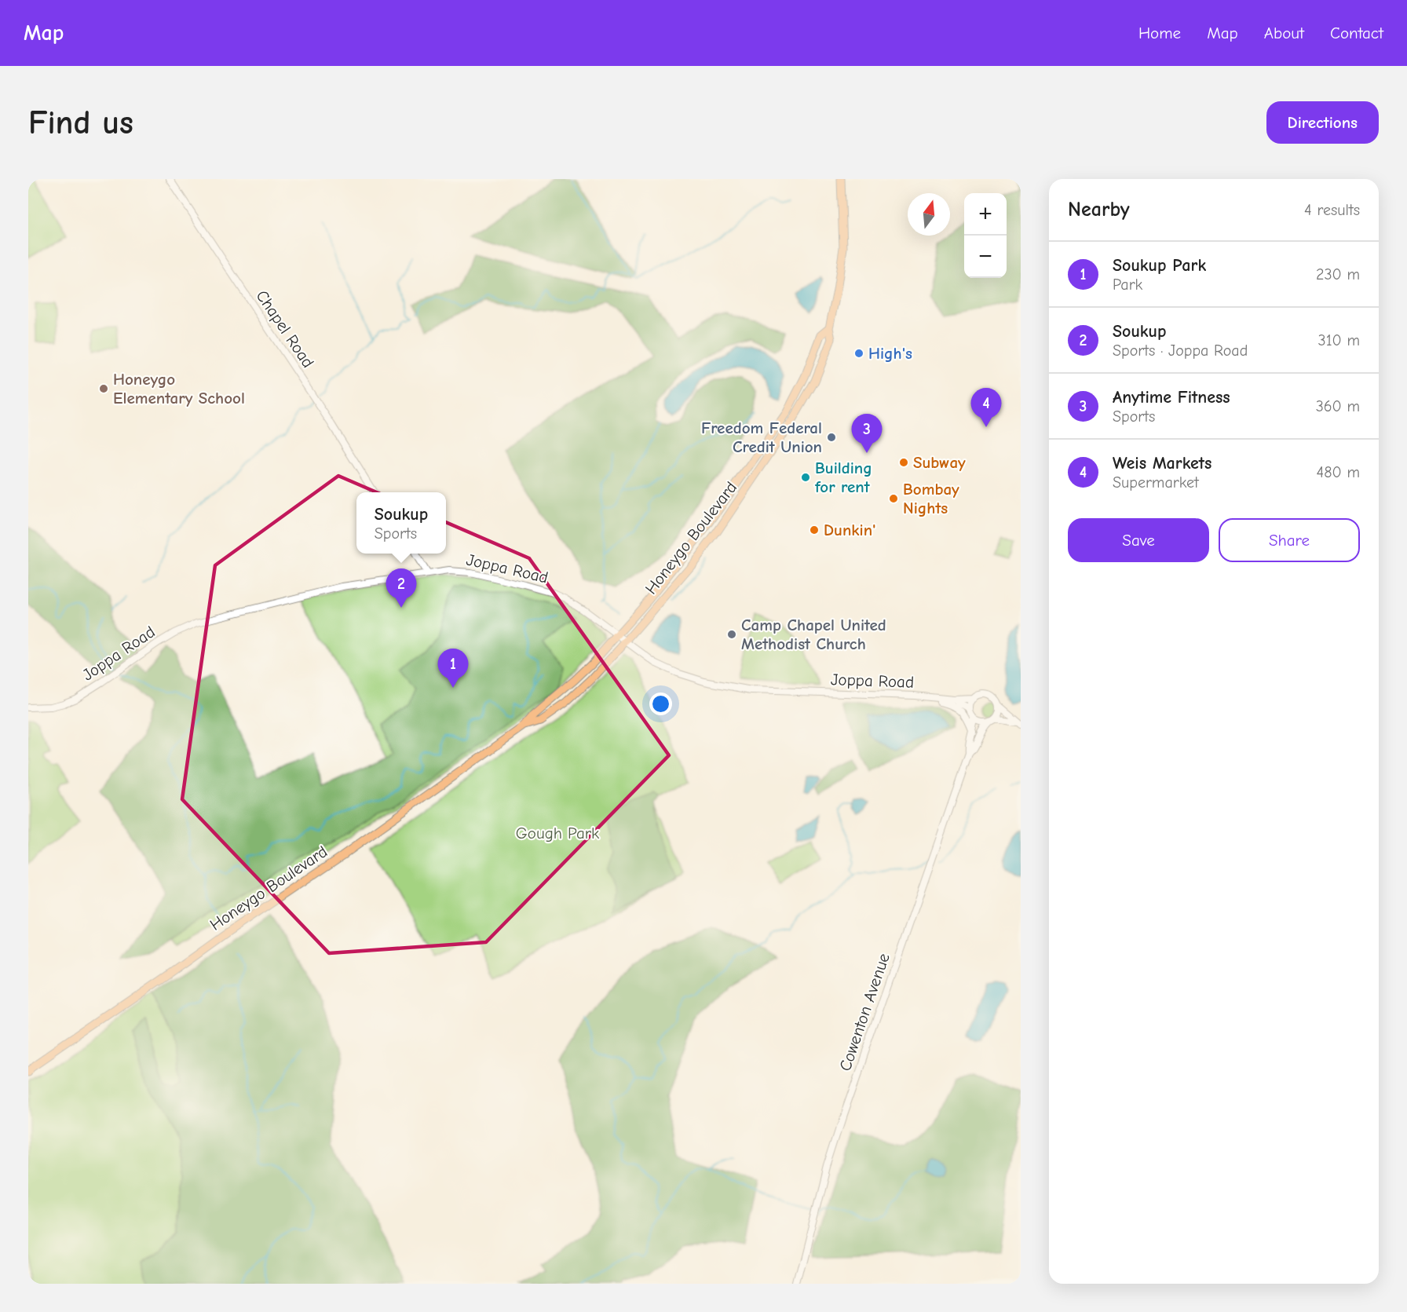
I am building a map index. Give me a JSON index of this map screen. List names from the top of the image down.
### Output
{
  "streets": {
    "main road": ["Honeygo Boulevard"],
    "street": ["Chapel Road", "Joppa Road", "Cowenton Avenue"]
  },
  "crossings": [
    ["Honeygo Boulevard", "Joppa Road"],
    ["Joppa Road", "Cowenton Avenue"]
  ],
  "parks": ["Gough Park"],
  "places": [
    "High's",
    "Honeygo Elementary School",
    "Freedom Federal Credit Union",
    "Subway",
    "Building for rent",
    "Bombay Nights",
    "Dunkin'",
    "Camp Chapel United Methodist Church"
  ],
  "north": "top",
  "page": {
    "header": "Map",
    "nav": [
      "Home",
      "Map",
      "About",
      "Contact"
    ],
    "buttons": [
      "Directions",
      ["Save", "Share"]
    ],
    "title": "Find us",
    "heading": ["Nearby", "4 results"],
    "map_buttons": ["+", "−"],
    "list": [
      {
        "mark": "1",
        "name": "Soukup Park",
        "note": "Park",
        "value": "230 m"
      },
      {
        "mark": "2",
        "name": "Soukup",
        "note": "Sports · Joppa Road",
        "value": "310 m"
      },
      {
        "mark": "3",
        "name": "Anytime Fitness",
        "note": "Sports",
        "value": "360 m"
      },
      {
        "mark": "4",
        "name": "Weis Markets",
        "note": "Supermarket",
        "value": "480 m"
      }
    ],
    "pins": [
      "4",
      "3",
      "2",
      "1"
    ],
    "popup": ["Soukup", "Sports"]
  }
}
